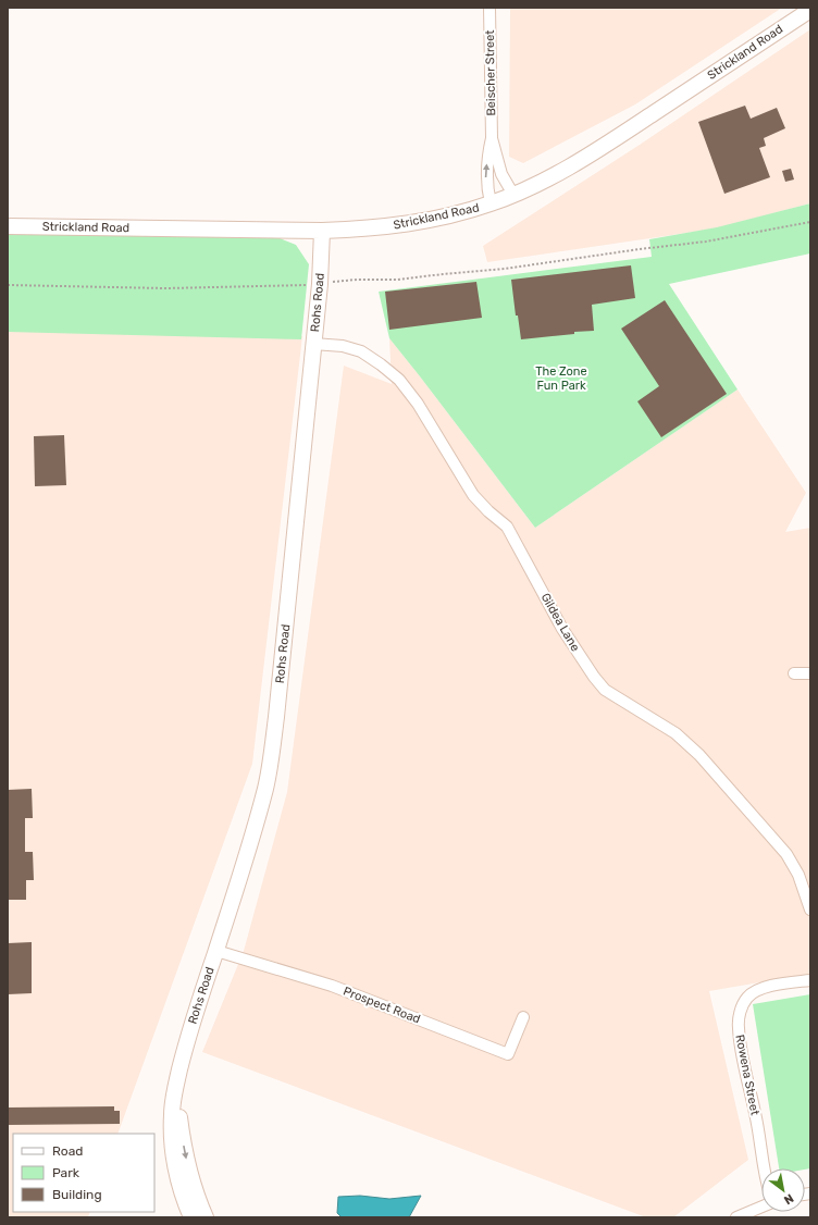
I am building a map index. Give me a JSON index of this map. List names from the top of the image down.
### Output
{
  "streets": {
    "main road": ["Strickland Road", "Rohs Road"],
    "street": [
      "Beischer Street",
      "Gildea Lane",
      "Prospect Road",
      "Rowena Street"
    ]
  },
  "crossings": [
    ["Strickland Road", "Beischer Street"],
    ["Strickland Road", "Rohs Road"],
    ["Rohs Road", "Gildea Lane"],
    ["Rohs Road", "Prospect Road"]
  ],
  "parks": ["The Zone Fun Park"],
  "legend": ["Road", "Park", "Building"],
  "north": "bottom right"
}
